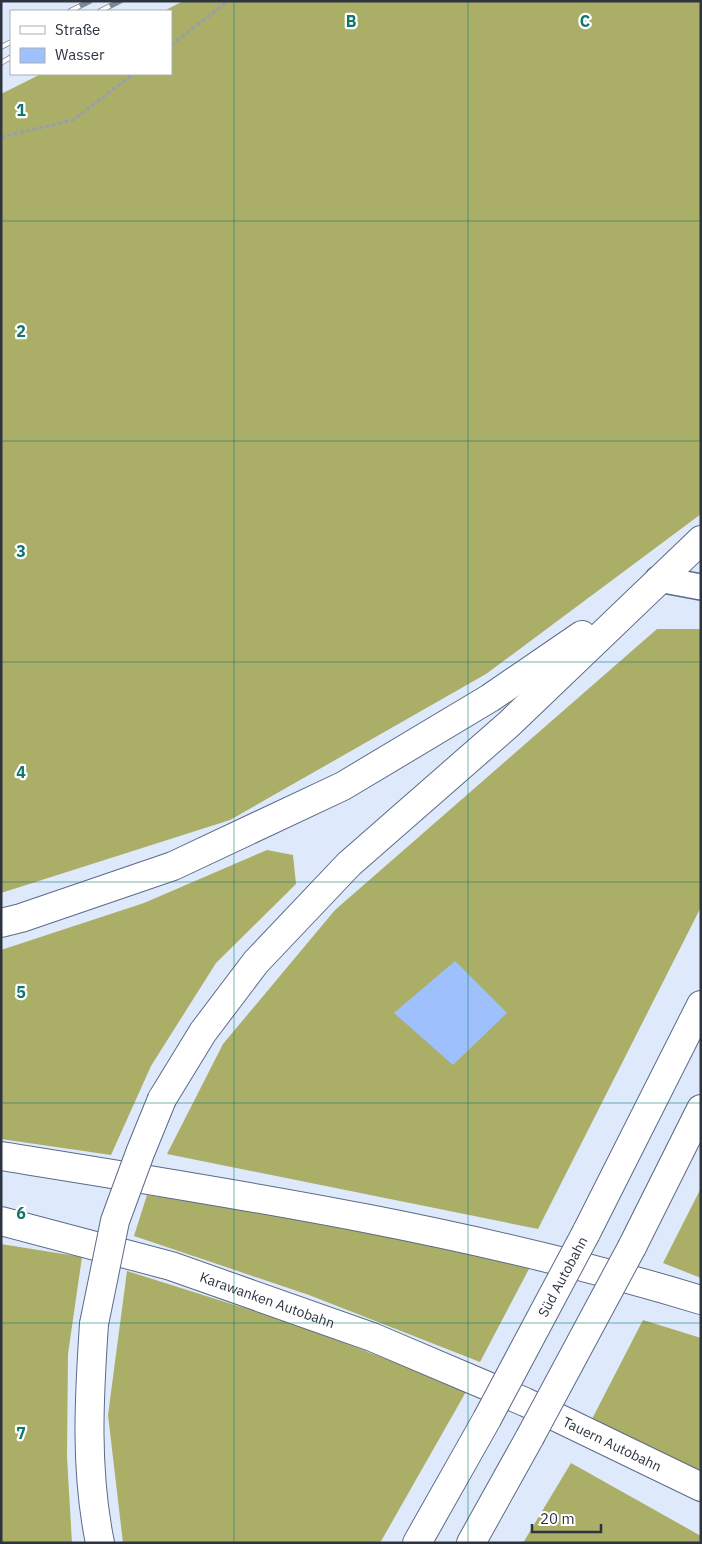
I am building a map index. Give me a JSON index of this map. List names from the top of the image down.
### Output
{
  "streets": {
    "highway": ["Süd Autobahn", "Karawanken Autobahn", "Tauern Autobahn"]
  },
  "crossings": [
    ["Karawanken Autobahn", "Tauern Autobahn"]
  ],
  "legend": ["Straße", "Wasser"],
  "scale_bar": "20 m",
  "grid": {
    "columns": ["B", "C"],
    "rows": [
      "1",
      "2",
      "3",
      "4",
      "5",
      "6",
      "7"
    ]
  }
}
